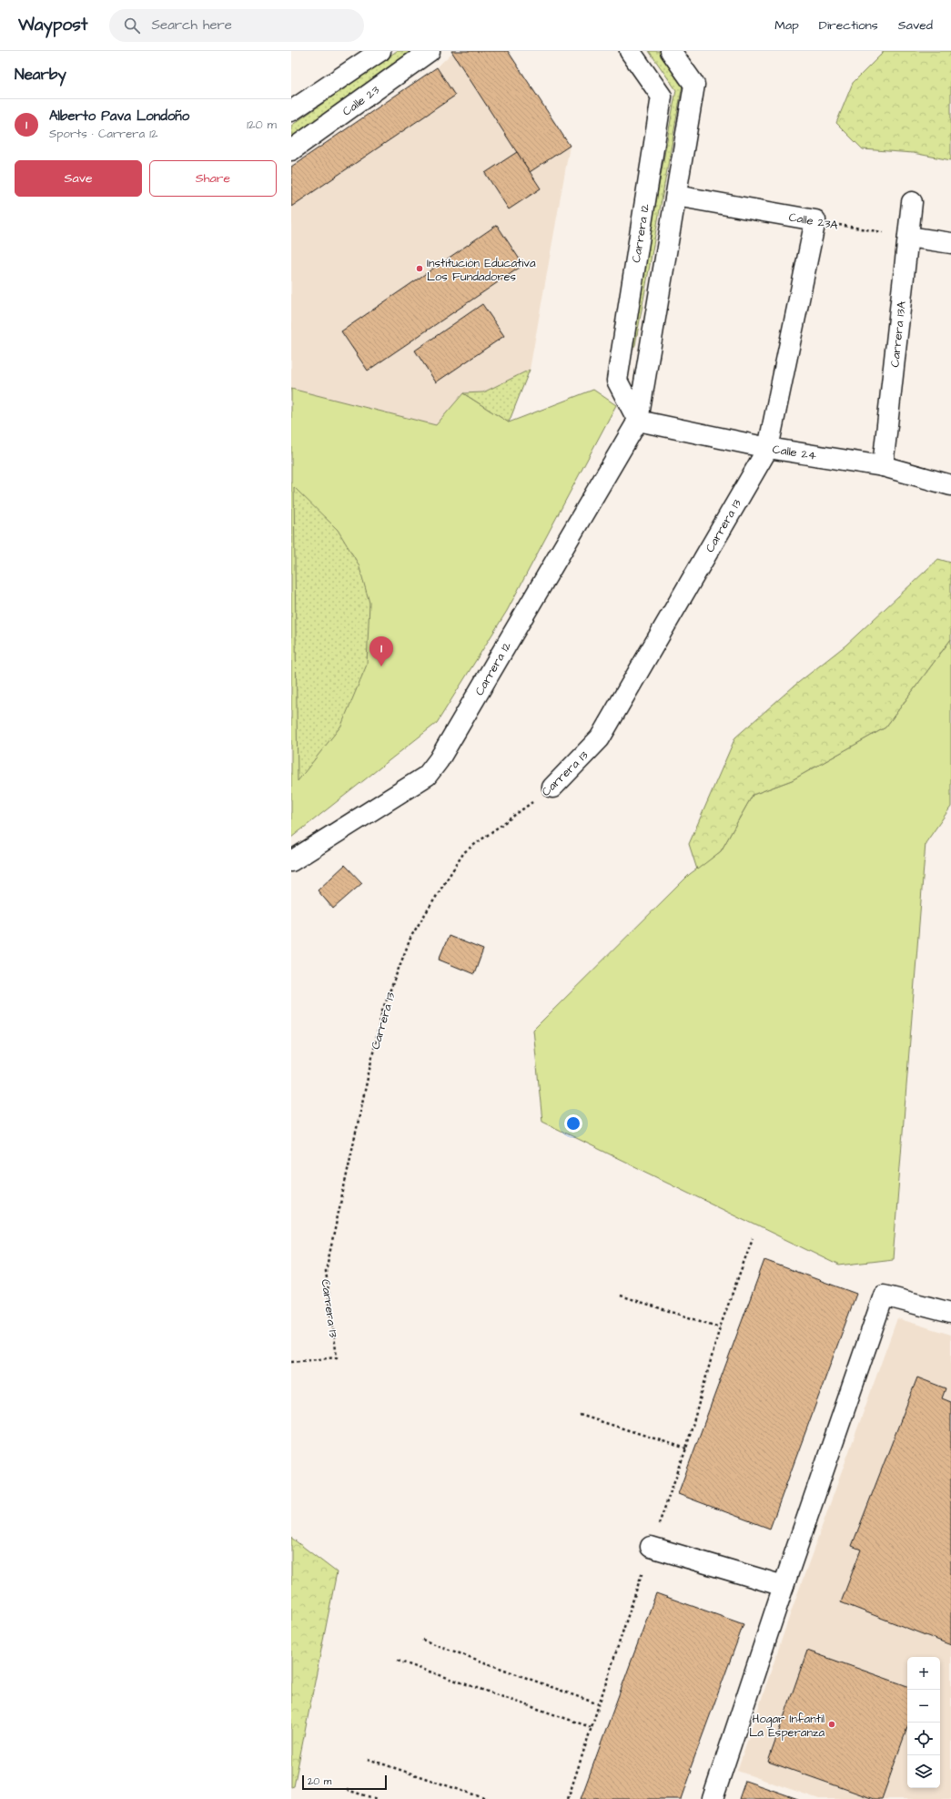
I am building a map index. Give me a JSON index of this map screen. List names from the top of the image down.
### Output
{
  "streets": {
    "street": [
      "Calle 23",
      "Calle 23A",
      "Carrera 12",
      "Carrera 13A",
      "Calle 24",
      "Carrera 13"
    ]
  },
  "crossings": [
    ["Calle 23A", "Carrera 12"],
    ["Calle 23A", "Carrera 13A"],
    ["Calle 23A", "Carrera 13"],
    ["Carrera 12", "Calle 24"],
    ["Carrera 13A", "Calle 24"],
    ["Calle 24", "Carrera 13"]
  ],
  "places": ["Institución Educativa Los Fundadores", "Hogar Infantil La Esperanza"],
  "scale_bar": "20 m",
  "page": {
    "header": "Waypost",
    "search": "Search here",
    "nav": ["Map", "Directions", "Saved"],
    "heading": "Nearby",
    "list": [
      {
        "mark": "1",
        "name": "Alberto Pava Londoño",
        "note": "Sports · Carrera 12",
        "value": "120 m"
      }
    ],
    "buttons": ["Save", "Share"],
    "pins": "1",
    "map_buttons": ["+", "−"],
    "scale": "20 m"
  }
}
